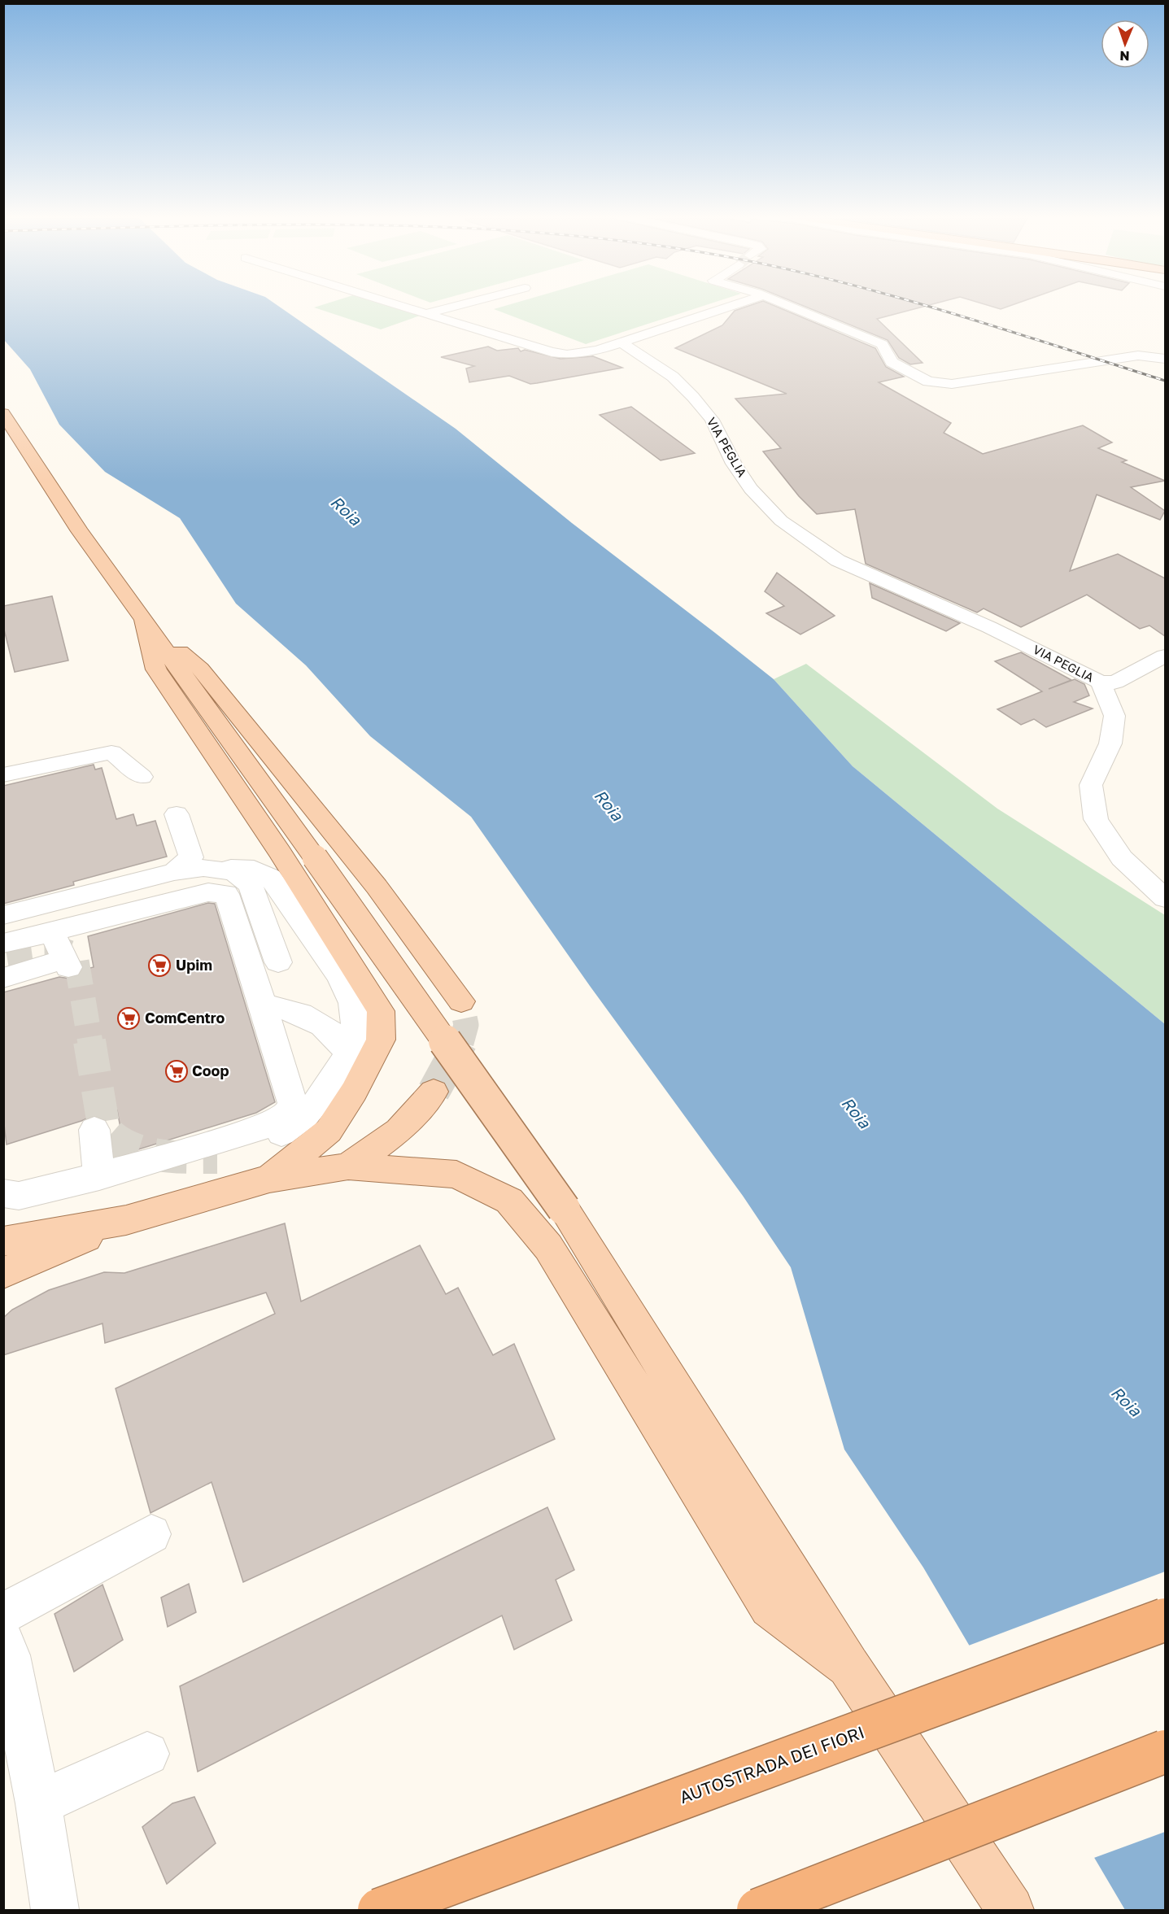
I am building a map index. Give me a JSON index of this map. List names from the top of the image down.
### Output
{
  "streets": {
    "highway": ["AUTOSTRADA DEI FIORI"],
    "street": ["VIA PEGLIA"]
  },
  "water": ["Roia"],
  "places": {
    "supermarket": ["Upim", "ComCentro", "Coop"]
  },
  "north": "bottom"
}
